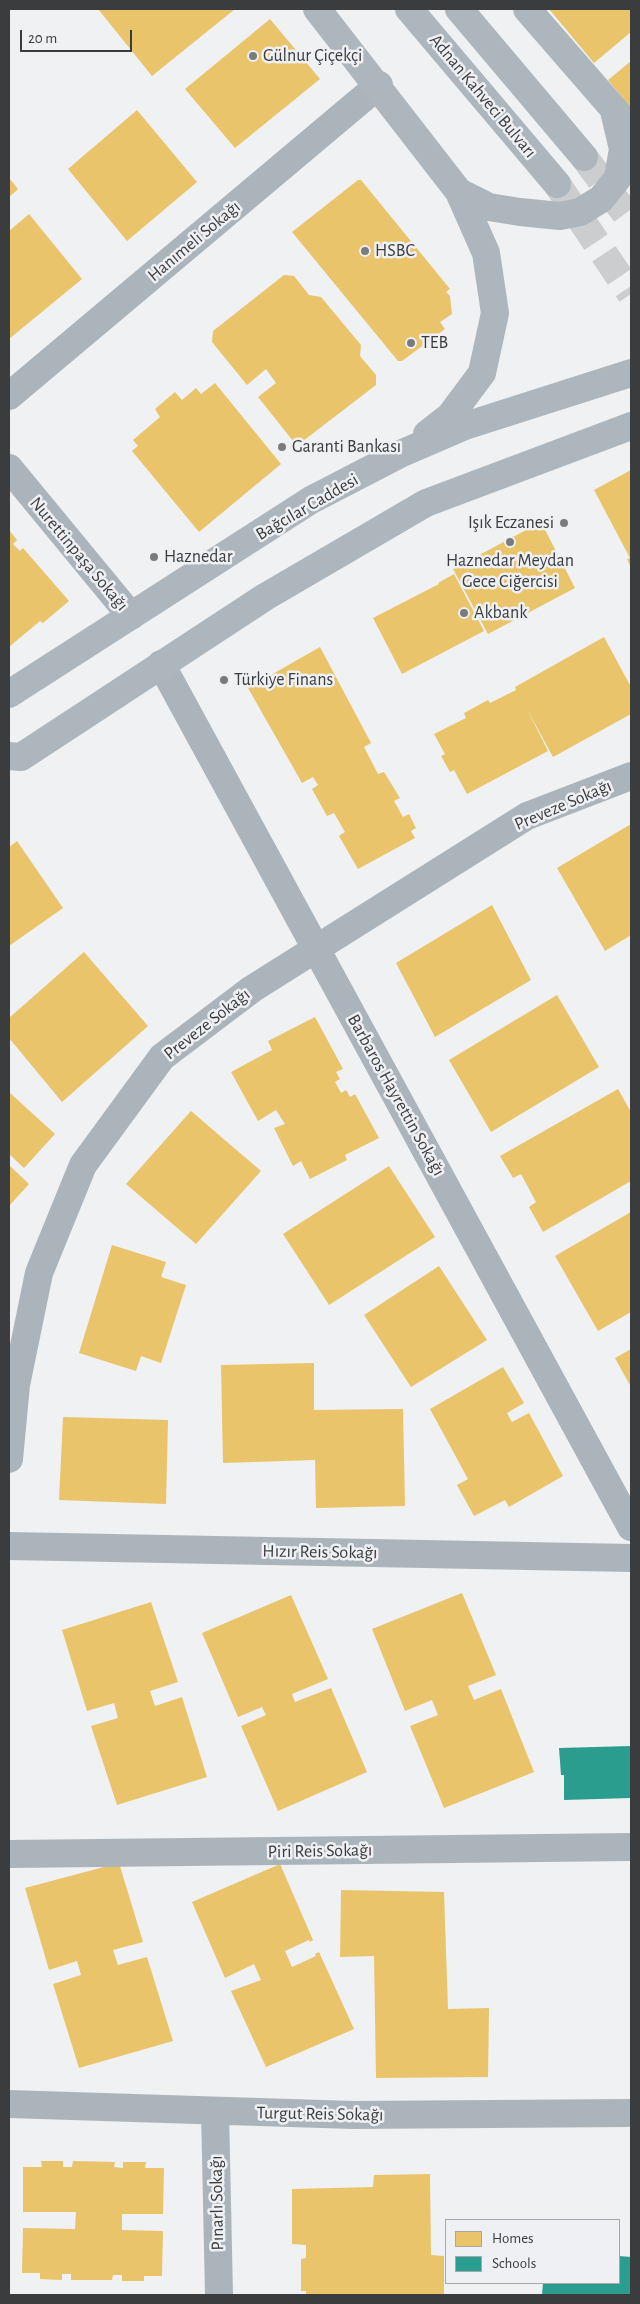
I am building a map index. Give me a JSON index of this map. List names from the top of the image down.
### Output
{
  "streets": {
    "main road": ["Adnan Kahveci Bulvarı", "Bağcılar Caddesi"],
    "street": [
      "Hanımeli Sokağı",
      "Nurettinpaşa Sokağı",
      "Preveze Sokağı",
      "Barbaros Hayrettin Sokağı",
      "Hızır Reis Sokağı",
      "Piri Reis Sokağı",
      "Turgut Reis Sokağı",
      "Pınarlı Sokağı"
    ]
  },
  "crossings": [
    ["Bağcılar Caddesi", "Nurettinpaşa Sokağı"],
    ["Preveze Sokağı", "Barbaros Hayrettin Sokağı"],
    ["Turgut Reis Sokağı", "Pınarlı Sokağı"]
  ],
  "places": [
    "Gülnur Çiçekçi",
    "HSBC",
    "TEB",
    "Garanti Bankası",
    "Işık Eczanesi",
    "Haznedar Meydan Gece Ciğercisi",
    "Haznedar",
    "Akbank",
    "Türkiye Finans"
  ],
  "legend": ["Homes", "Schools"],
  "scale_bar": "20 m"
}
